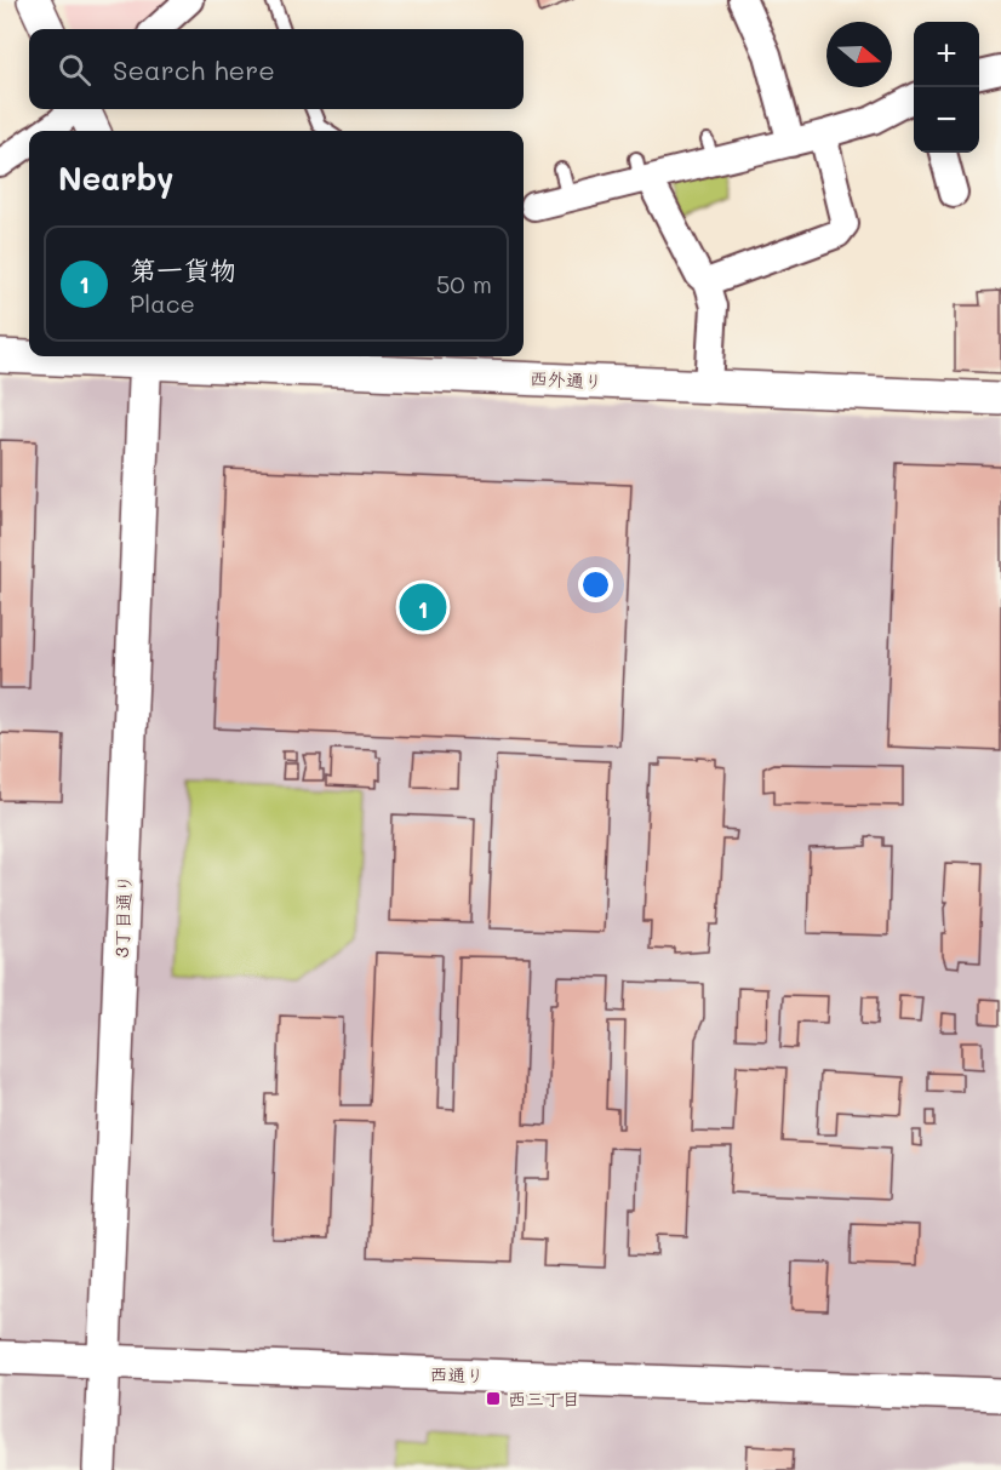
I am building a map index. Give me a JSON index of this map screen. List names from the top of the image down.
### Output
{
  "streets": {
    "street": ["西外通り", "3丁目通り", "西通り"]
  },
  "crossings": [
    ["西外通り", "3丁目通り"],
    ["3丁目通り", "西通り"]
  ],
  "places": {
    "transit": ["西三丁目"]
  },
  "north": "right",
  "page": {
    "map_buttons": ["+", "−"],
    "search": "Search here",
    "heading": "Nearby",
    "list": [
      {
        "mark": "1",
        "name": "第一貨物",
        "note": "Place",
        "value": "50 m"
      }
    ],
    "pins": "1"
  }
}
